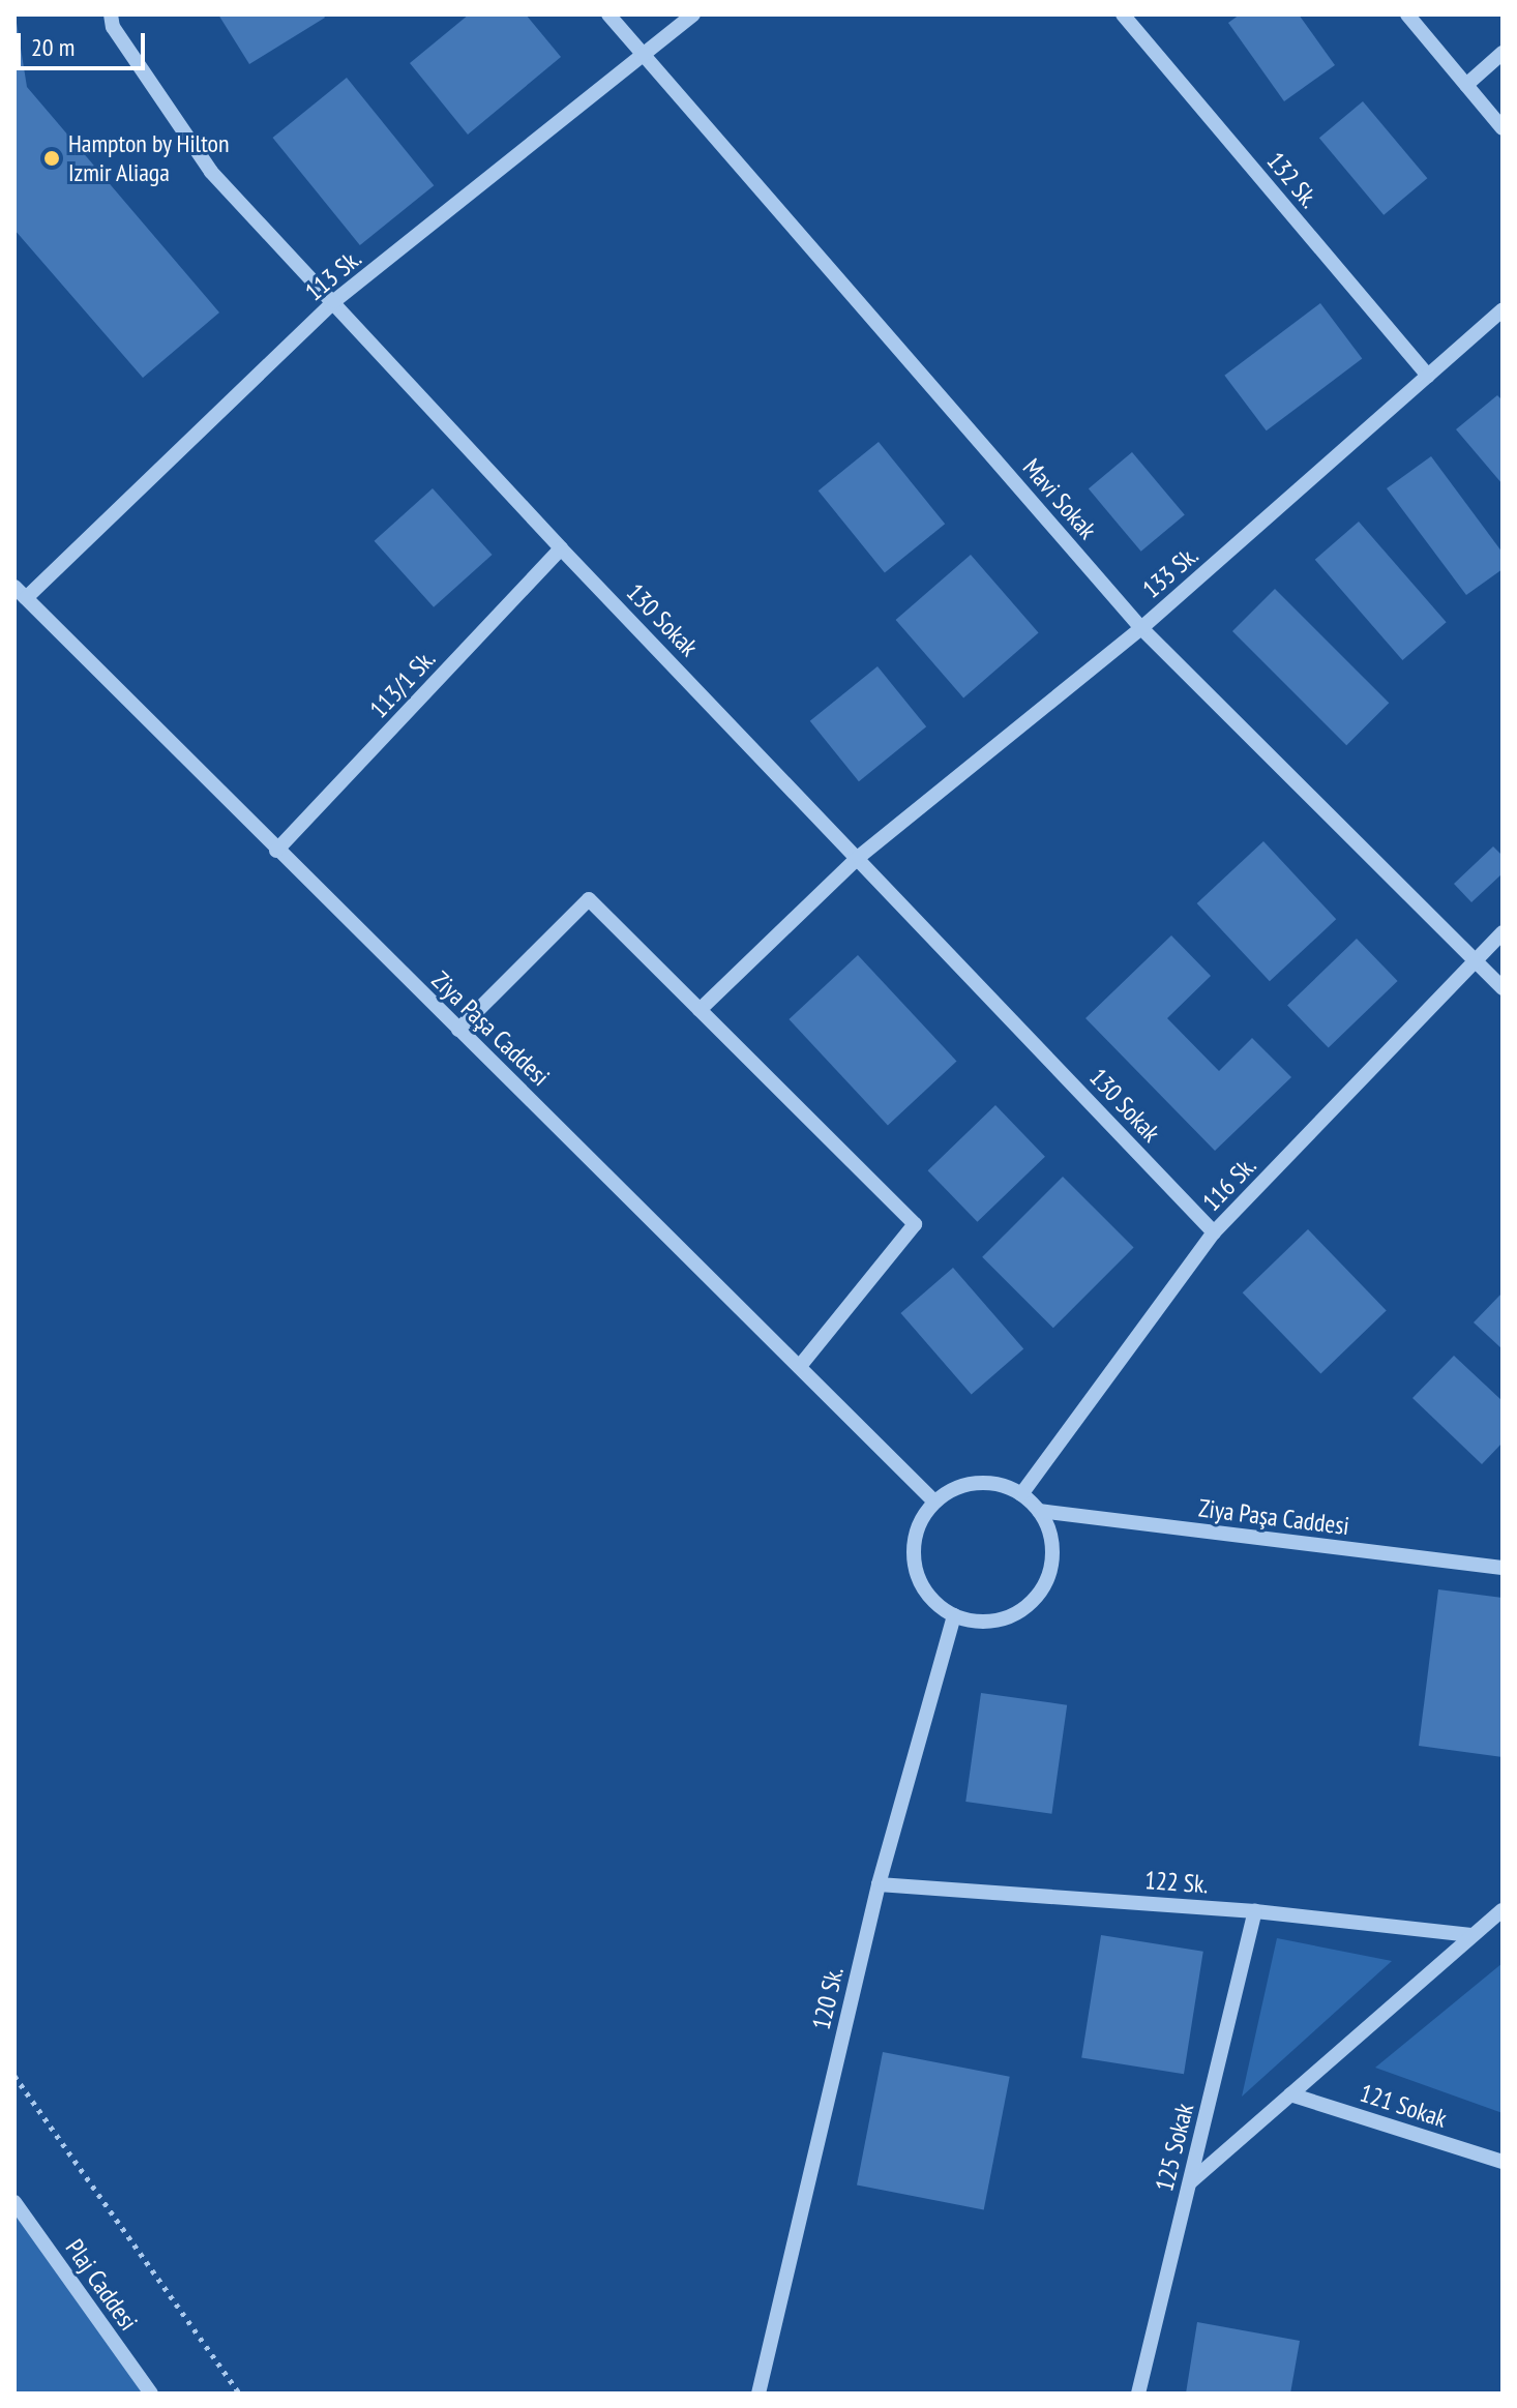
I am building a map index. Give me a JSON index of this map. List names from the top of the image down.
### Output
{
  "streets": {
    "street": [
      "132 Sk.",
      "113 Sk.",
      "Mavi Sokak",
      "133 Sk.",
      "130 Sokak",
      "113/1 Sk.",
      "Ziya Paşa Caddesi",
      "116 Sk.",
      "122 Sk.",
      "120 Sk.",
      "121 Sokak",
      "125 Sokak",
      "Plaj Caddesi"
    ]
  },
  "crossings": [
    ["132 Sk.", "133 Sk."],
    ["113 Sk.", "Mavi Sokak"],
    ["113 Sk.", "130 Sokak"],
    ["113 Sk.", "Ziya Paşa Caddesi"],
    ["Mavi Sokak", "133 Sk."],
    ["Mavi Sokak", "116 Sk."],
    ["133 Sk.", "130 Sokak"],
    ["130 Sokak", "113/1 Sk."],
    ["130 Sokak", "116 Sk."],
    ["113/1 Sk.", "Ziya Paşa Caddesi"],
    ["Ziya Paşa Caddesi", "116 Sk."],
    ["Ziya Paşa Caddesi", "120 Sk."],
    ["116 Sk.", "120 Sk."],
    ["122 Sk.", "120 Sk."],
    ["122 Sk.", "125 Sokak"]
  ],
  "places": ["Hampton by Hilton Izmir Aliaga"],
  "scale_bar": "20 m"
}
